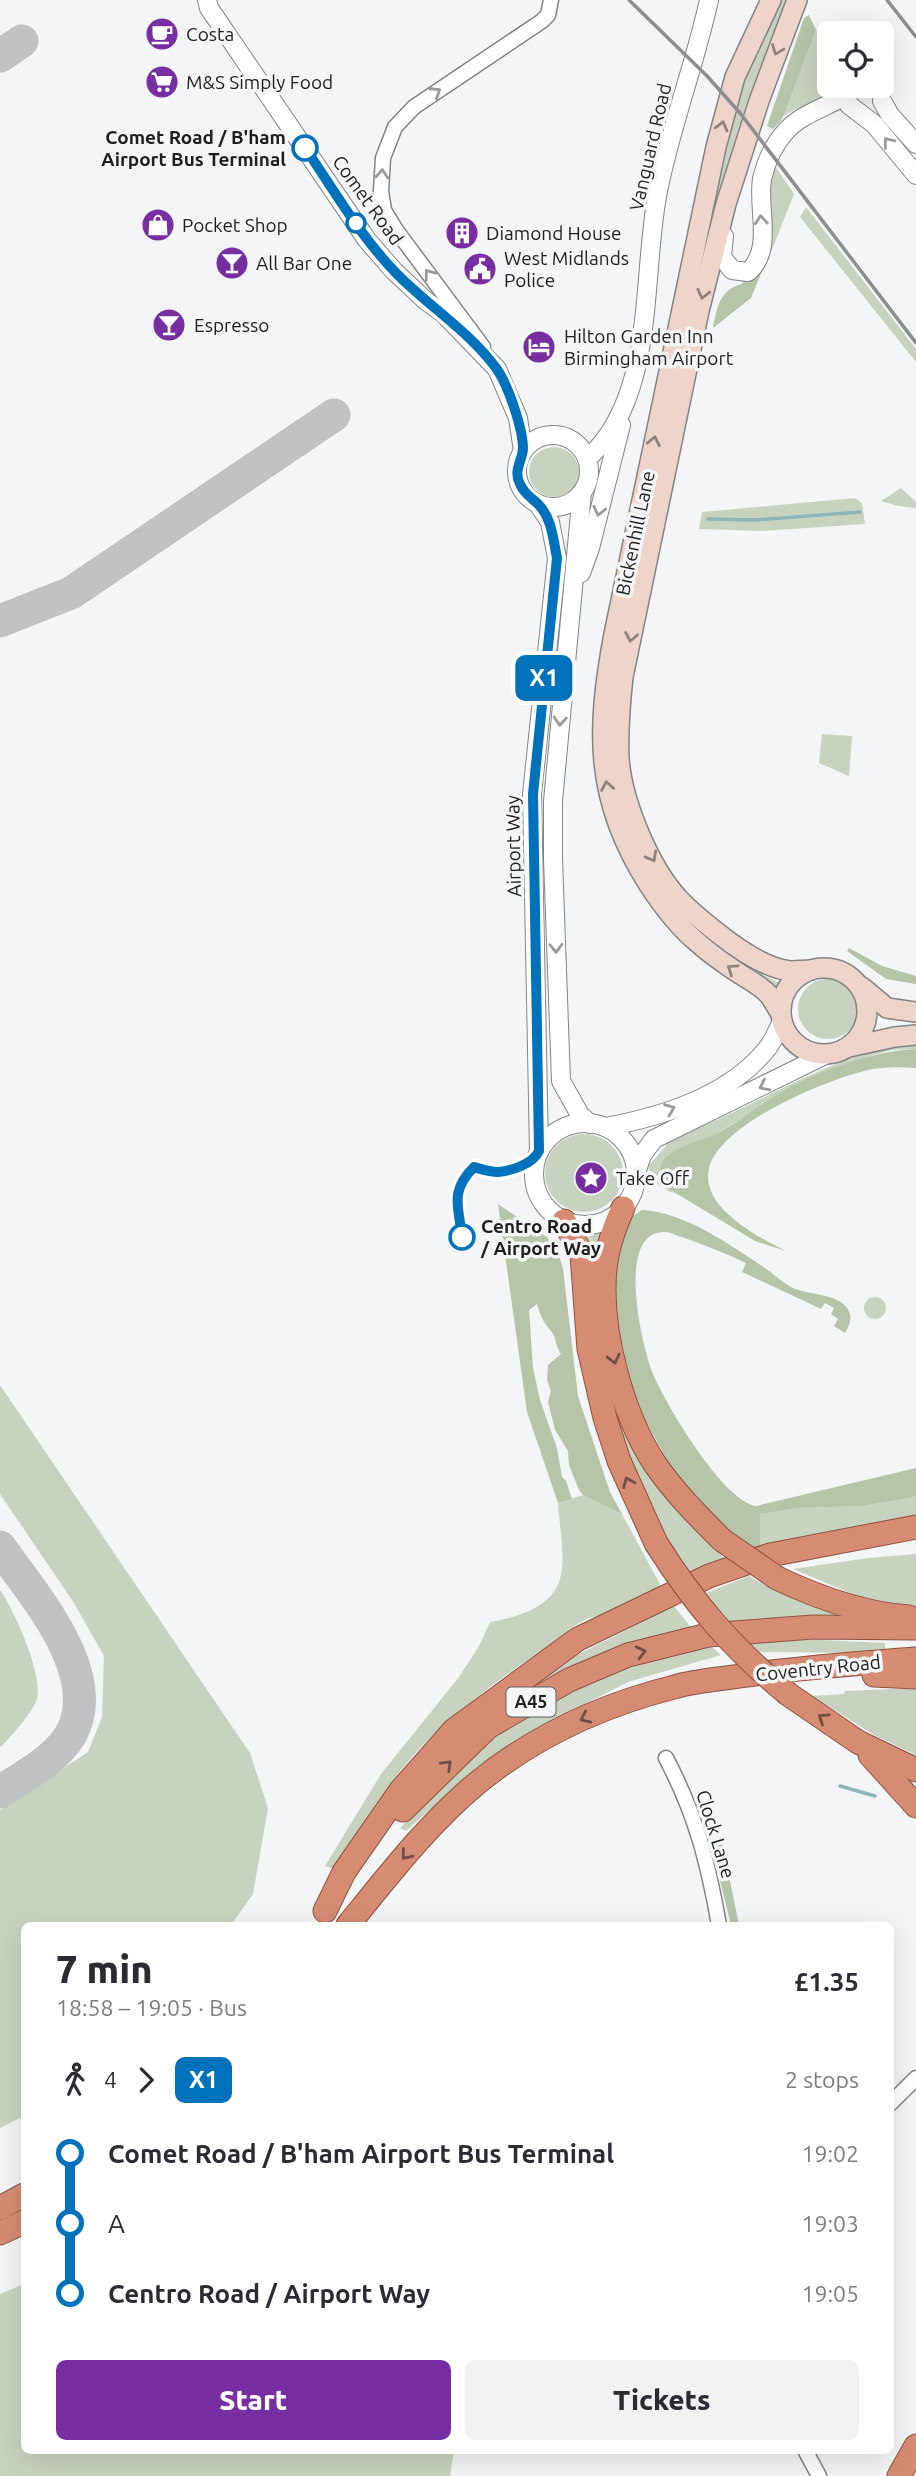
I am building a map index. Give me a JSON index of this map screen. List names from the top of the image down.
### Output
{
  "streets": {
    "highway": ["Coventry Road", "A45"],
    "main road": ["Bickenhill Lane"],
    "street": [
      "Vanguard Road",
      "Comet Road",
      "Airport Way",
      "Clock Lane"
    ]
  },
  "crossings": [
    ["Vanguard Road", "Airport Way"],
    ["Coventry Road", "A45"]
  ],
  "places": {
    "cafe": ["Costa"],
    "supermarket": ["M&S Simply Food"],
    "other": ["Comet Road / B'ham Airport Bus Terminal", "Centro Road / Airport Way"],
    "shop": ["Pocket Shop"],
    "building": ["Diamond House"],
    "bar": ["All Bar One", "Espresso"],
    "public building": ["West Midlands Police"],
    "hotel": ["Hilton Garden Inn Birmingham Airport"],
    "place": ["Take Off"]
  },
  "lines": ["bus line X1"],
  "page": {
    "on_map": "X1",
    "heading": ["7 min", "18:58 – 19:05 · Bus", "£1.35"],
    "legs": ["4", "X1", "2 stops"],
    "list": [
      {
        "name": "Comet Road / B'ham Airport Bus Terminal",
        "value": "19:02"
      },
      {
        "name": "A",
        "value": "19:03"
      },
      {
        "name": "Centro Road / Airport Way",
        "value": "19:05"
      }
    ],
    "buttons": ["Start", "Tickets"]
  }
}
